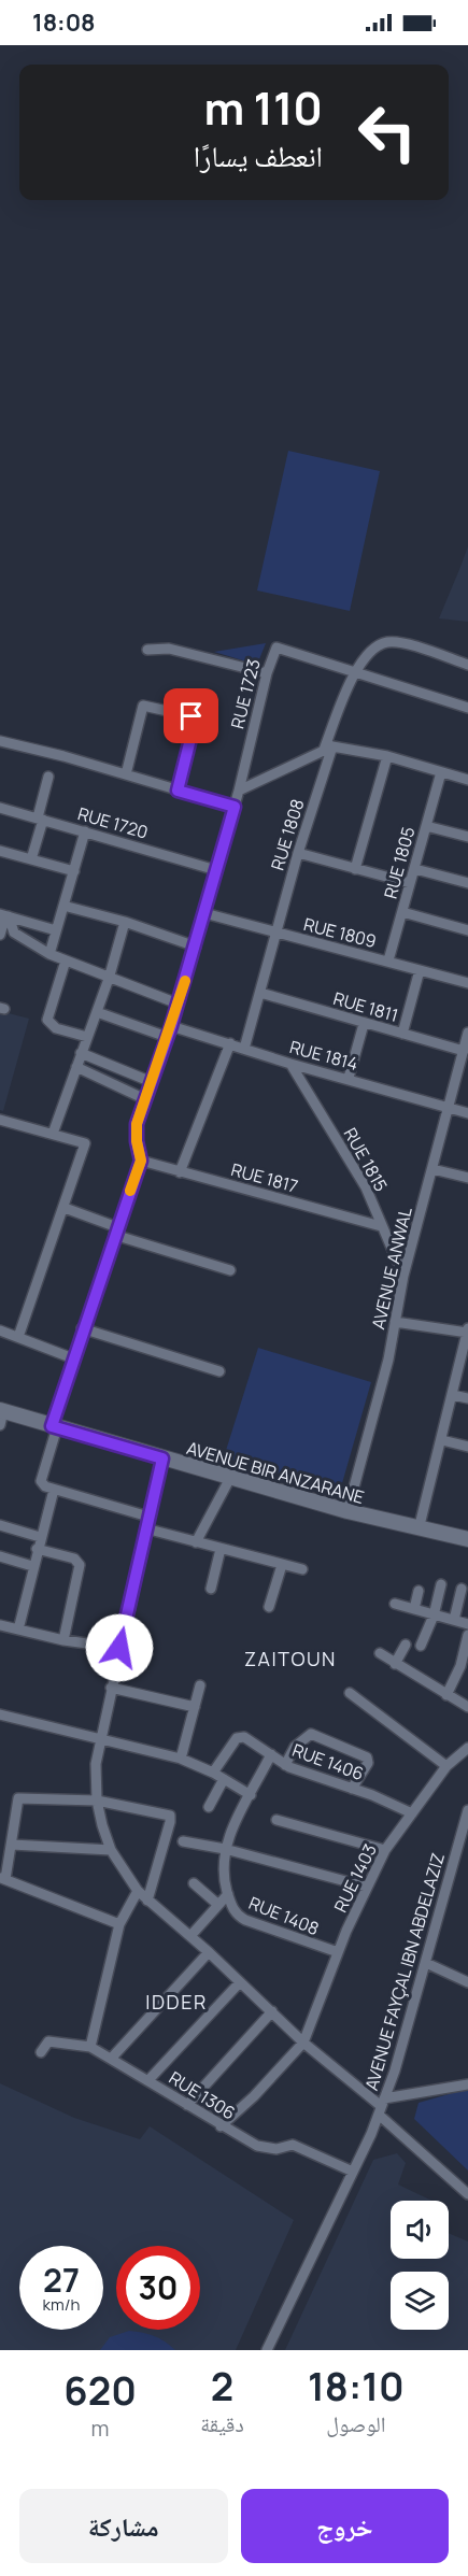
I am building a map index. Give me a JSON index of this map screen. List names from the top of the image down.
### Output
{
  "streets": {
    "street": [
      "RUE 1723",
      "RUE 1720",
      "RUE 1808",
      "RUE 1805",
      "RUE 1809",
      "RUE 1811",
      "RUE 1814",
      "RUE 1815",
      "RUE 1817",
      "AVENUE ANWAL",
      "AVENUE BIR ANZARANE",
      "RUE 1406",
      "RUE 1403",
      "RUE 1408",
      "AVENUE FAYÇAL IBN ABDELAZIZ",
      "RUE 1306"
    ]
  },
  "crossings": [
    ["RUE 1723", "RUE 1720"],
    ["RUE 1723", "RUE 1808"],
    ["RUE 1723", "RUE 1809"],
    ["RUE 1723", "RUE 1814"],
    ["RUE 1723", "RUE 1817"],
    ["RUE 1808", "RUE 1809"],
    ["RUE 1808", "RUE 1811"],
    ["RUE 1808", "RUE 1814"],
    ["RUE 1805", "RUE 1809"],
    ["RUE 1811", "AVENUE ANWAL"],
    ["RUE 1814", "RUE 1815"],
    ["RUE 1814", "AVENUE ANWAL"],
    ["RUE 1815", "RUE 1817"],
    ["RUE 1815", "AVENUE ANWAL"],
    ["AVENUE ANWAL", "AVENUE BIR ANZARANE"],
    ["RUE 1406", "RUE 1403"],
    ["RUE 1406", "RUE 1408"],
    ["RUE 1403", "RUE 1408"],
    ["AVENUE FAYÇAL IBN ABDELAZIZ", "RUE 1306"]
  ],
  "districts": ["ZAITOUN", "IDDER"],
  "page": {
    "status": "18:08",
    "turn": ["110 m", "انعطف يسارًا"],
    "speed": "27 km/h",
    "limit": "30",
    "eta": [
      "18:10",
      "الوصول",
      "2",
      "دقيقة",
      "620",
      "m"
    ],
    "buttons": ["خروج", "مشاركة"]
  }
}
